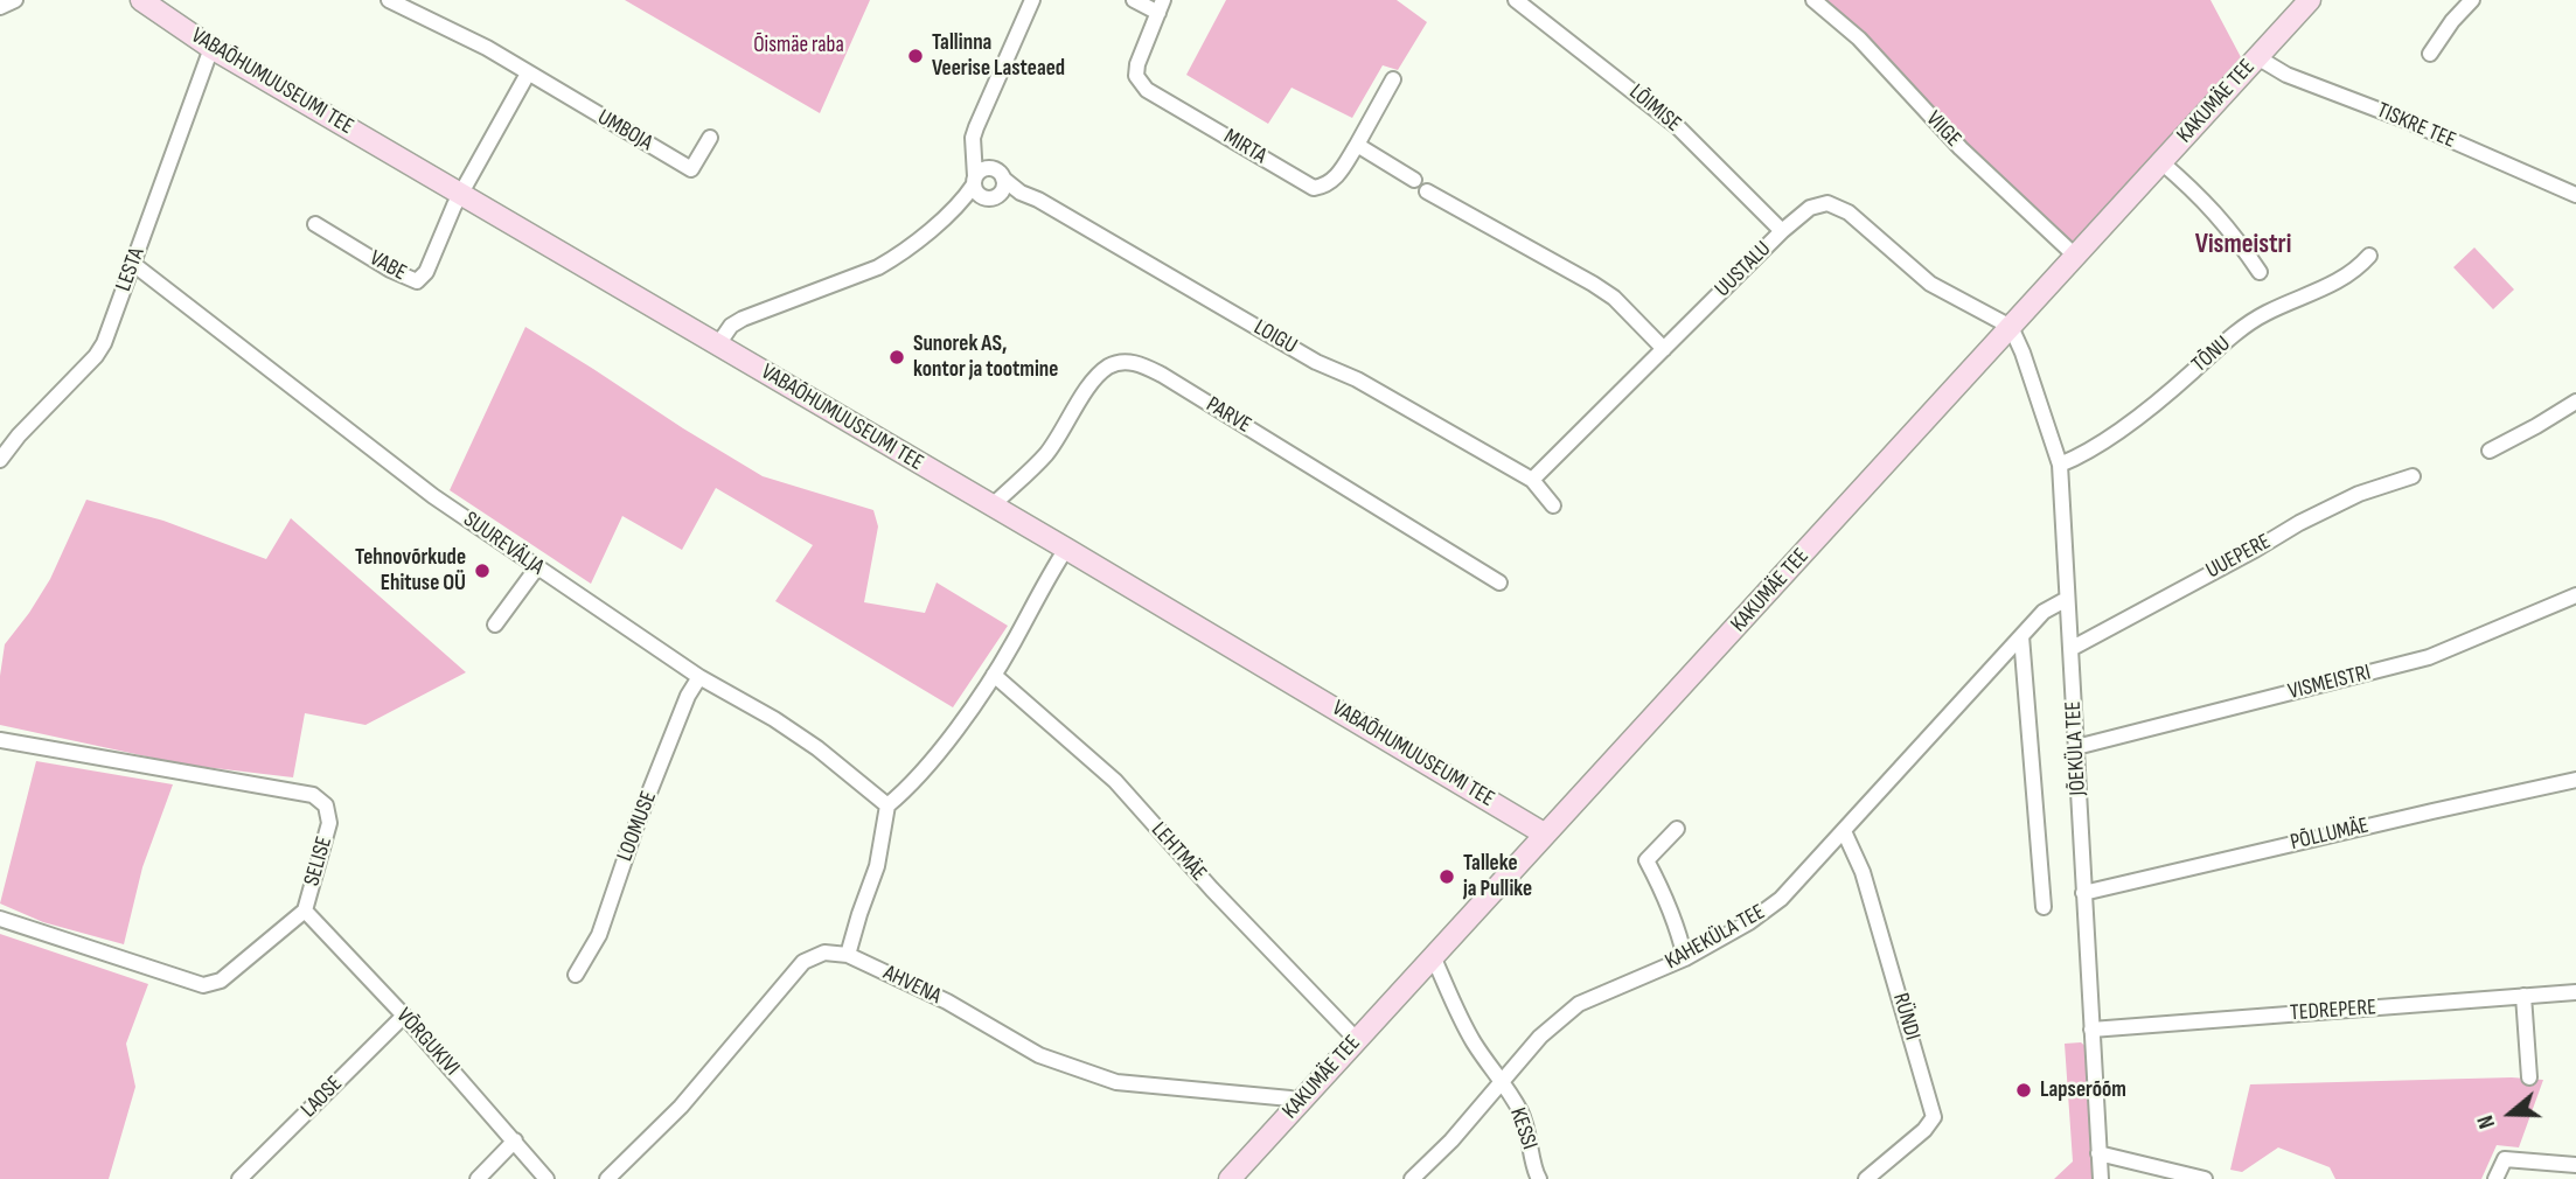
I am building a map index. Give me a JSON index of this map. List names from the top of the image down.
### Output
{
  "streets": {
    "street": [
      "VABAÕHUMUUSEUMI TEE",
      "KAKUMÄE TEE",
      "LÕIMISE",
      "TISKRE TEE",
      "VIIGE",
      "UMBOJA",
      "MIRTA",
      "VABE",
      "LESTA",
      "UUSTALU",
      "LOIGU",
      "TÕNU",
      "PARVE",
      "SUUREVÄLJA",
      "UUEPERE",
      "VISMEISTRI",
      "JÕEKÜLA TEE",
      "LOOMUSE",
      "PÕLLUMÄE",
      "LEHTMÄE",
      "SELISE",
      "KAHEKÜLA TEE",
      "AHVENA",
      "TEDREPERE",
      "RÜNDI",
      "VÕRGUKIVI",
      "LAOSE",
      "KESSI"
    ]
  },
  "crossings": [
    ["VABAÕHUMUUSEUMI TEE", "KAKUMÄE TEE"],
    ["VABAÕHUMUUSEUMI TEE", "VABE"],
    ["VABAÕHUMUUSEUMI TEE", "LESTA"],
    ["VABAÕHUMUUSEUMI TEE", "LOIGU"],
    ["VABAÕHUMUUSEUMI TEE", "PARVE"],
    ["KAKUMÄE TEE", "TISKRE TEE"],
    ["KAKUMÄE TEE", "VIIGE"],
    ["KAKUMÄE TEE", "UUSTALU"],
    ["KAKUMÄE TEE", "JÕEKÜLA TEE"],
    ["KAKUMÄE TEE", "LEHTMÄE"],
    ["KAKUMÄE TEE", "AHVENA"],
    ["KAKUMÄE TEE", "KESSI"],
    ["LÕIMISE", "UUSTALU"],
    ["LESTA", "SUUREVÄLJA"],
    ["UUSTALU", "LOIGU"],
    ["UUSTALU", "JÕEKÜLA TEE"],
    ["TÕNU", "JÕEKÜLA TEE"],
    ["SUUREVÄLJA", "LOOMUSE"],
    ["UUEPERE", "JÕEKÜLA TEE"],
    ["VISMEISTRI", "JÕEKÜLA TEE"],
    ["JÕEKÜLA TEE", "PÕLLUMÄE"],
    ["JÕEKÜLA TEE", "KAHEKÜLA TEE"],
    ["JÕEKÜLA TEE", "TEDREPERE"],
    ["SELISE", "VÕRGUKIVI"],
    ["KAHEKÜLA TEE", "RÜNDI"],
    ["KAHEKÜLA TEE", "KESSI"],
    ["VÕRGUKIVI", "LAOSE"]
  ],
  "districts": ["Vismeistri"],
  "parks": ["Õismäe raba"],
  "places": [
    "Tallinna Veerise Lasteaed",
    "Sunorek AS, kontor ja tootmine",
    "Tehnovõrkude Ehituse OÜ",
    "Talleke ja Pullike",
    "Lapserõõm"
  ],
  "north": "left"
}
